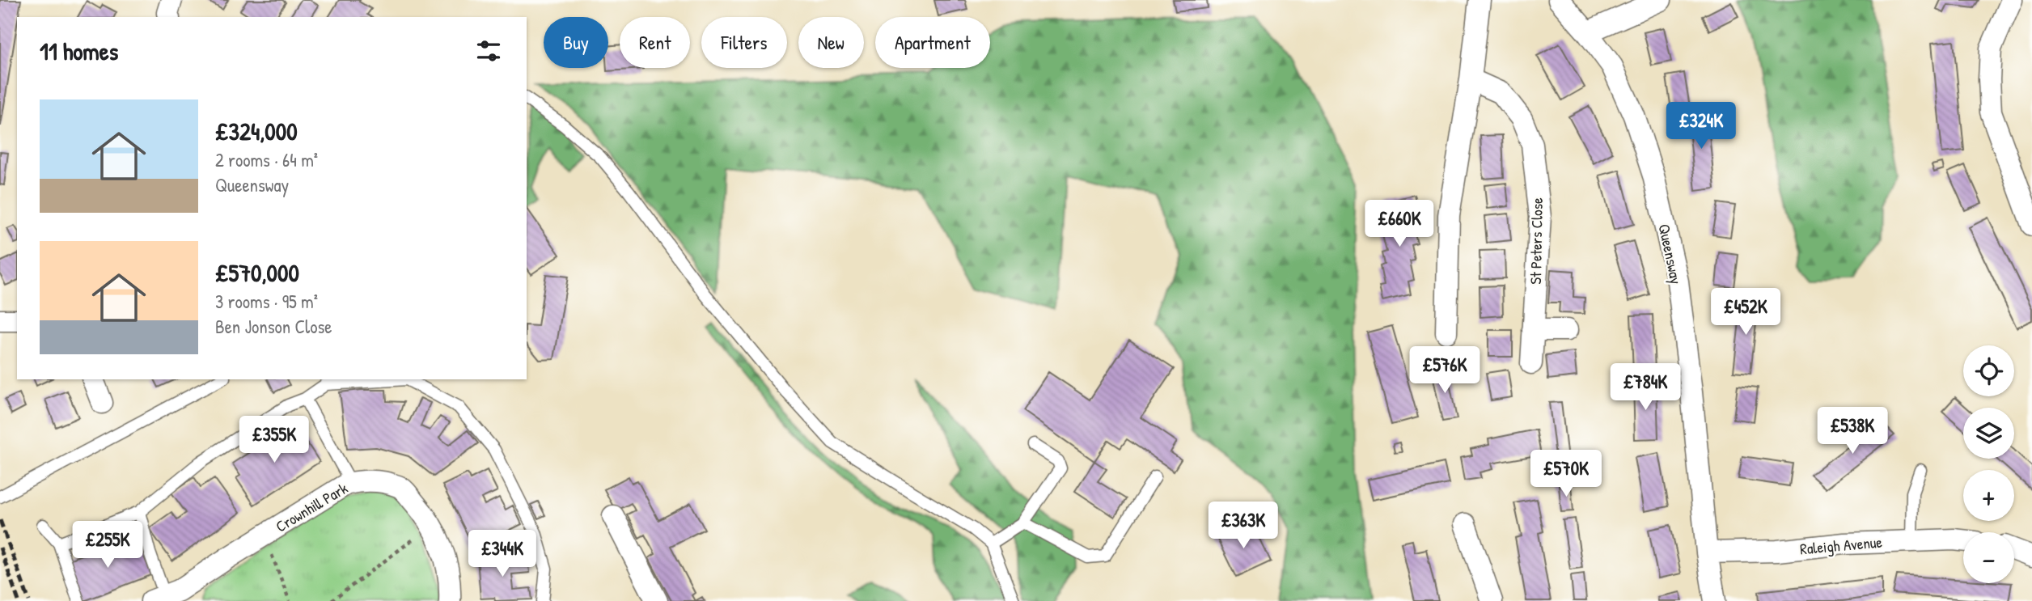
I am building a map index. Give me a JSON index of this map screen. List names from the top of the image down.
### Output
{
  "streets": {
    "street": [
      "St Peters Close",
      "Queensway",
      "Crownhill Park",
      "Raleigh Avenue"
    ]
  },
  "crossings": [
    ["Queensway", "Raleigh Avenue"]
  ],
  "page": {
    "chip": [
      "Buy",
      "Rent",
      "Filters",
      "New",
      "Apartment"
    ],
    "heading": "11 homes",
    "list": [
      {
        "name": "£324,000",
        "note": "2 rooms · 64 m² · Queensway"
      },
      {
        "name": "£570,000",
        "note": "3 rooms · 95 m² · Ben Jonson Close"
      }
    ],
    "price": [
      "£324K",
      "£660K",
      "£452K",
      "£576K",
      "£784K",
      "£538K",
      "£355K",
      "£570K",
      "£363K",
      "£255K",
      "£344K"
    ],
    "map_buttons": ["+", "−"]
  }
}
